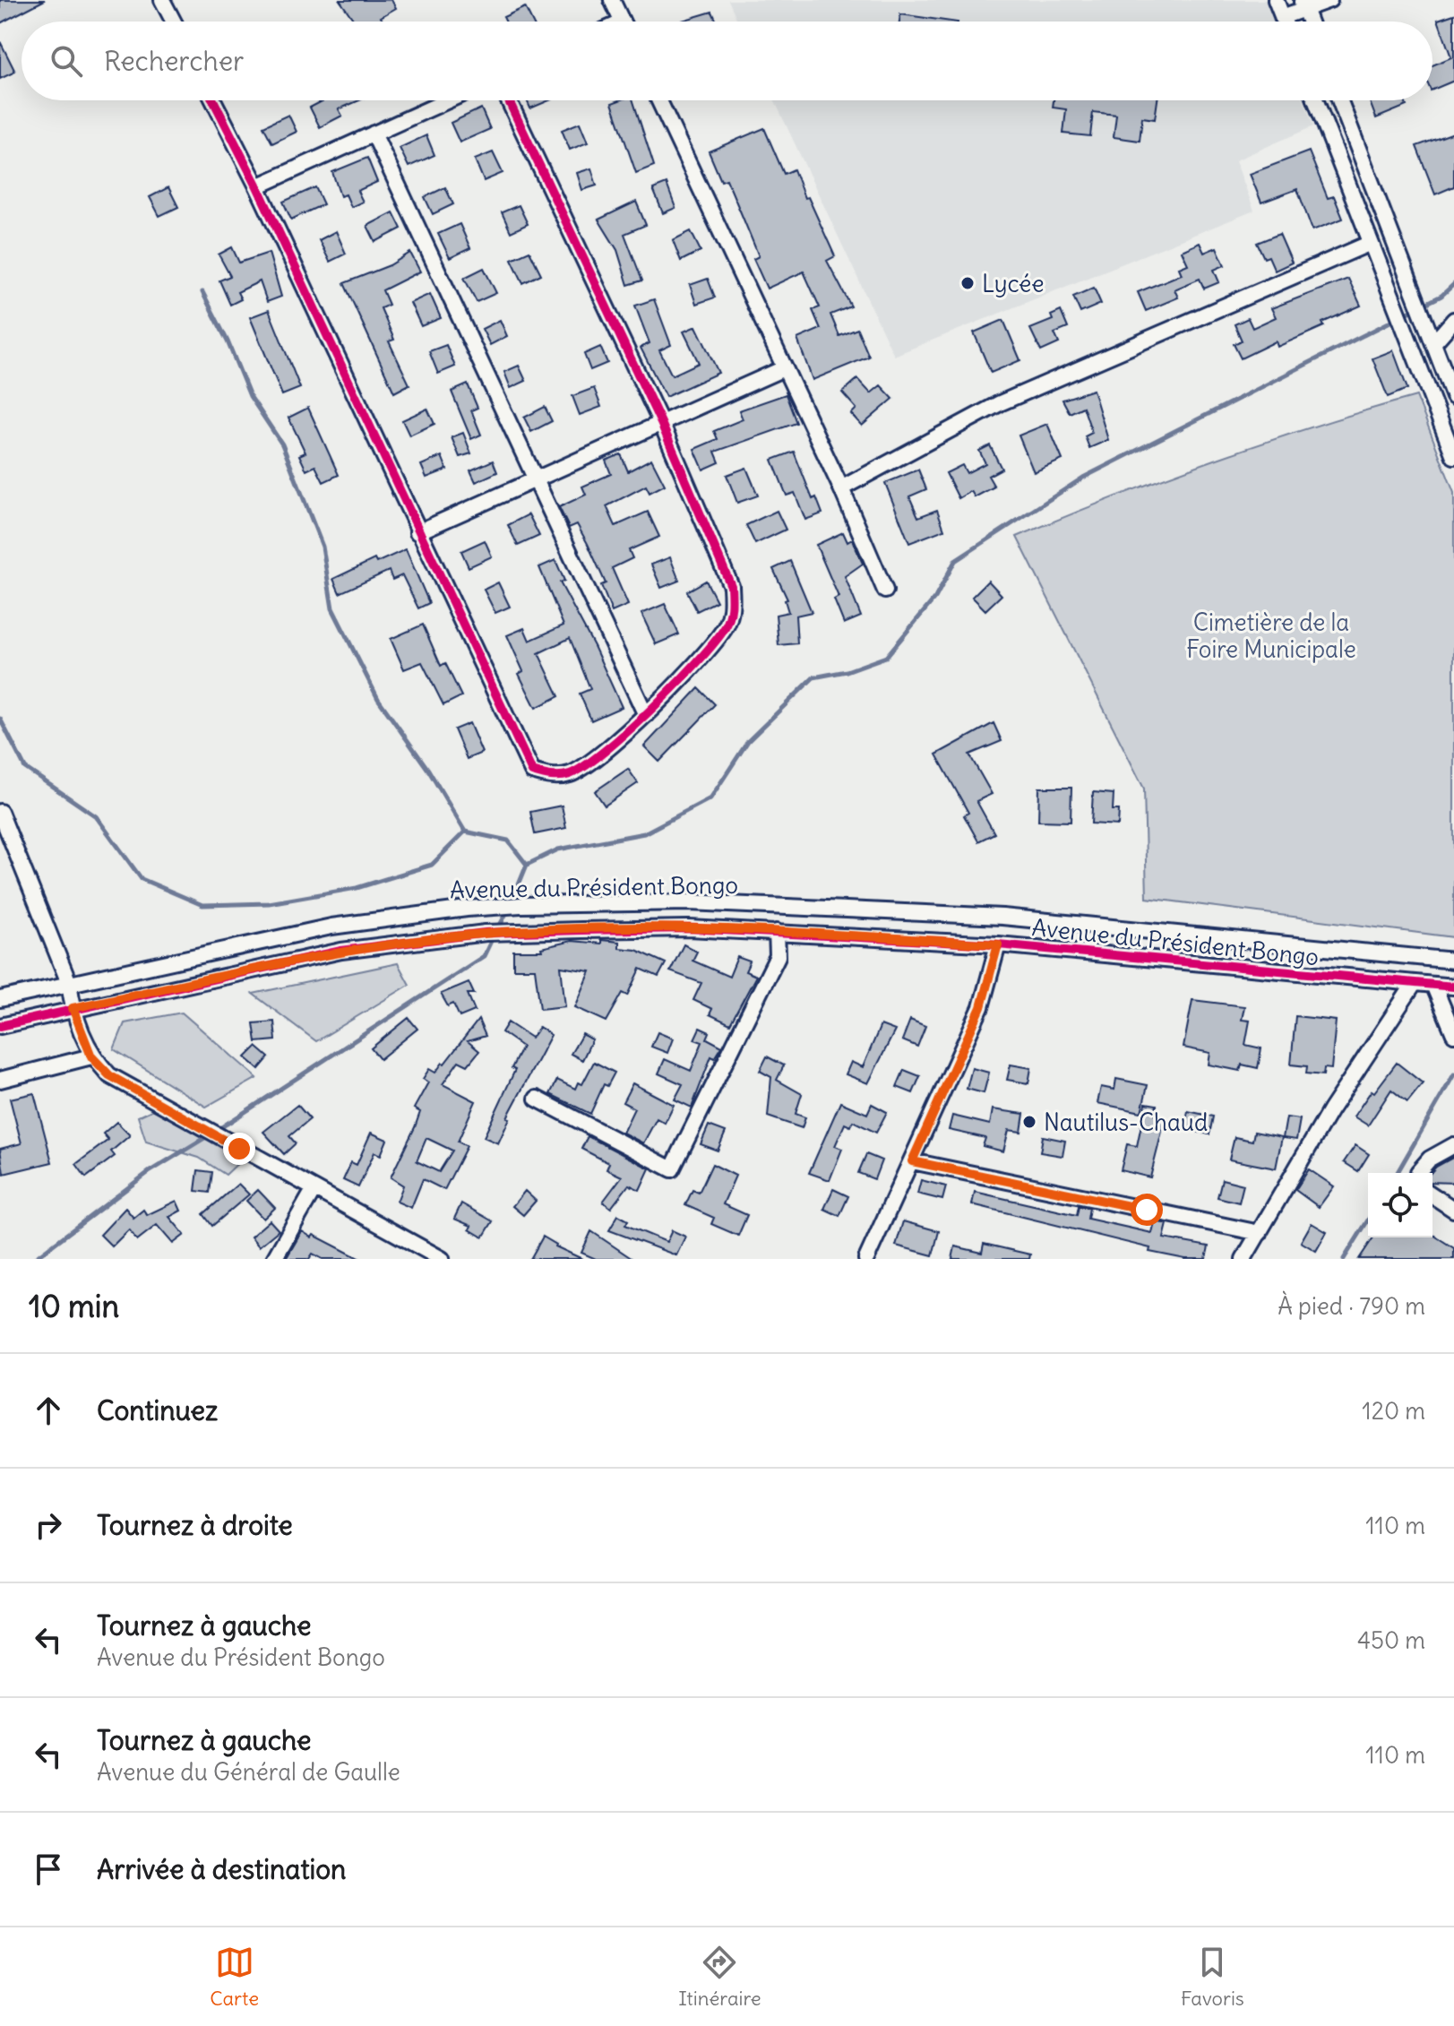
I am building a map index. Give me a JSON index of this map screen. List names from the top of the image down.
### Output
{
  "streets": {
    "street": ["Avenue du Président Bongo"]
  },
  "parks": ["Cimetière de la Foire Municipale"],
  "places": ["Lycée", "Nautilus-Chaud"],
  "page": {
    "search": "Rechercher",
    "heading": ["10 min", "À pied · 790 m"],
    "list": [
      ["Continuez", "120 m"],
      ["Tournez à droite", "110 m"],
      ["Tournez à gauche", "Avenue du Président Bongo", "450 m"],
      ["Tournez à gauche", "Avenue du Général de Gaulle", "110 m"],
      "Arrivée à destination"
    ],
    "nav": ["Carte", "Itinéraire", "Favoris"]
  }
}
